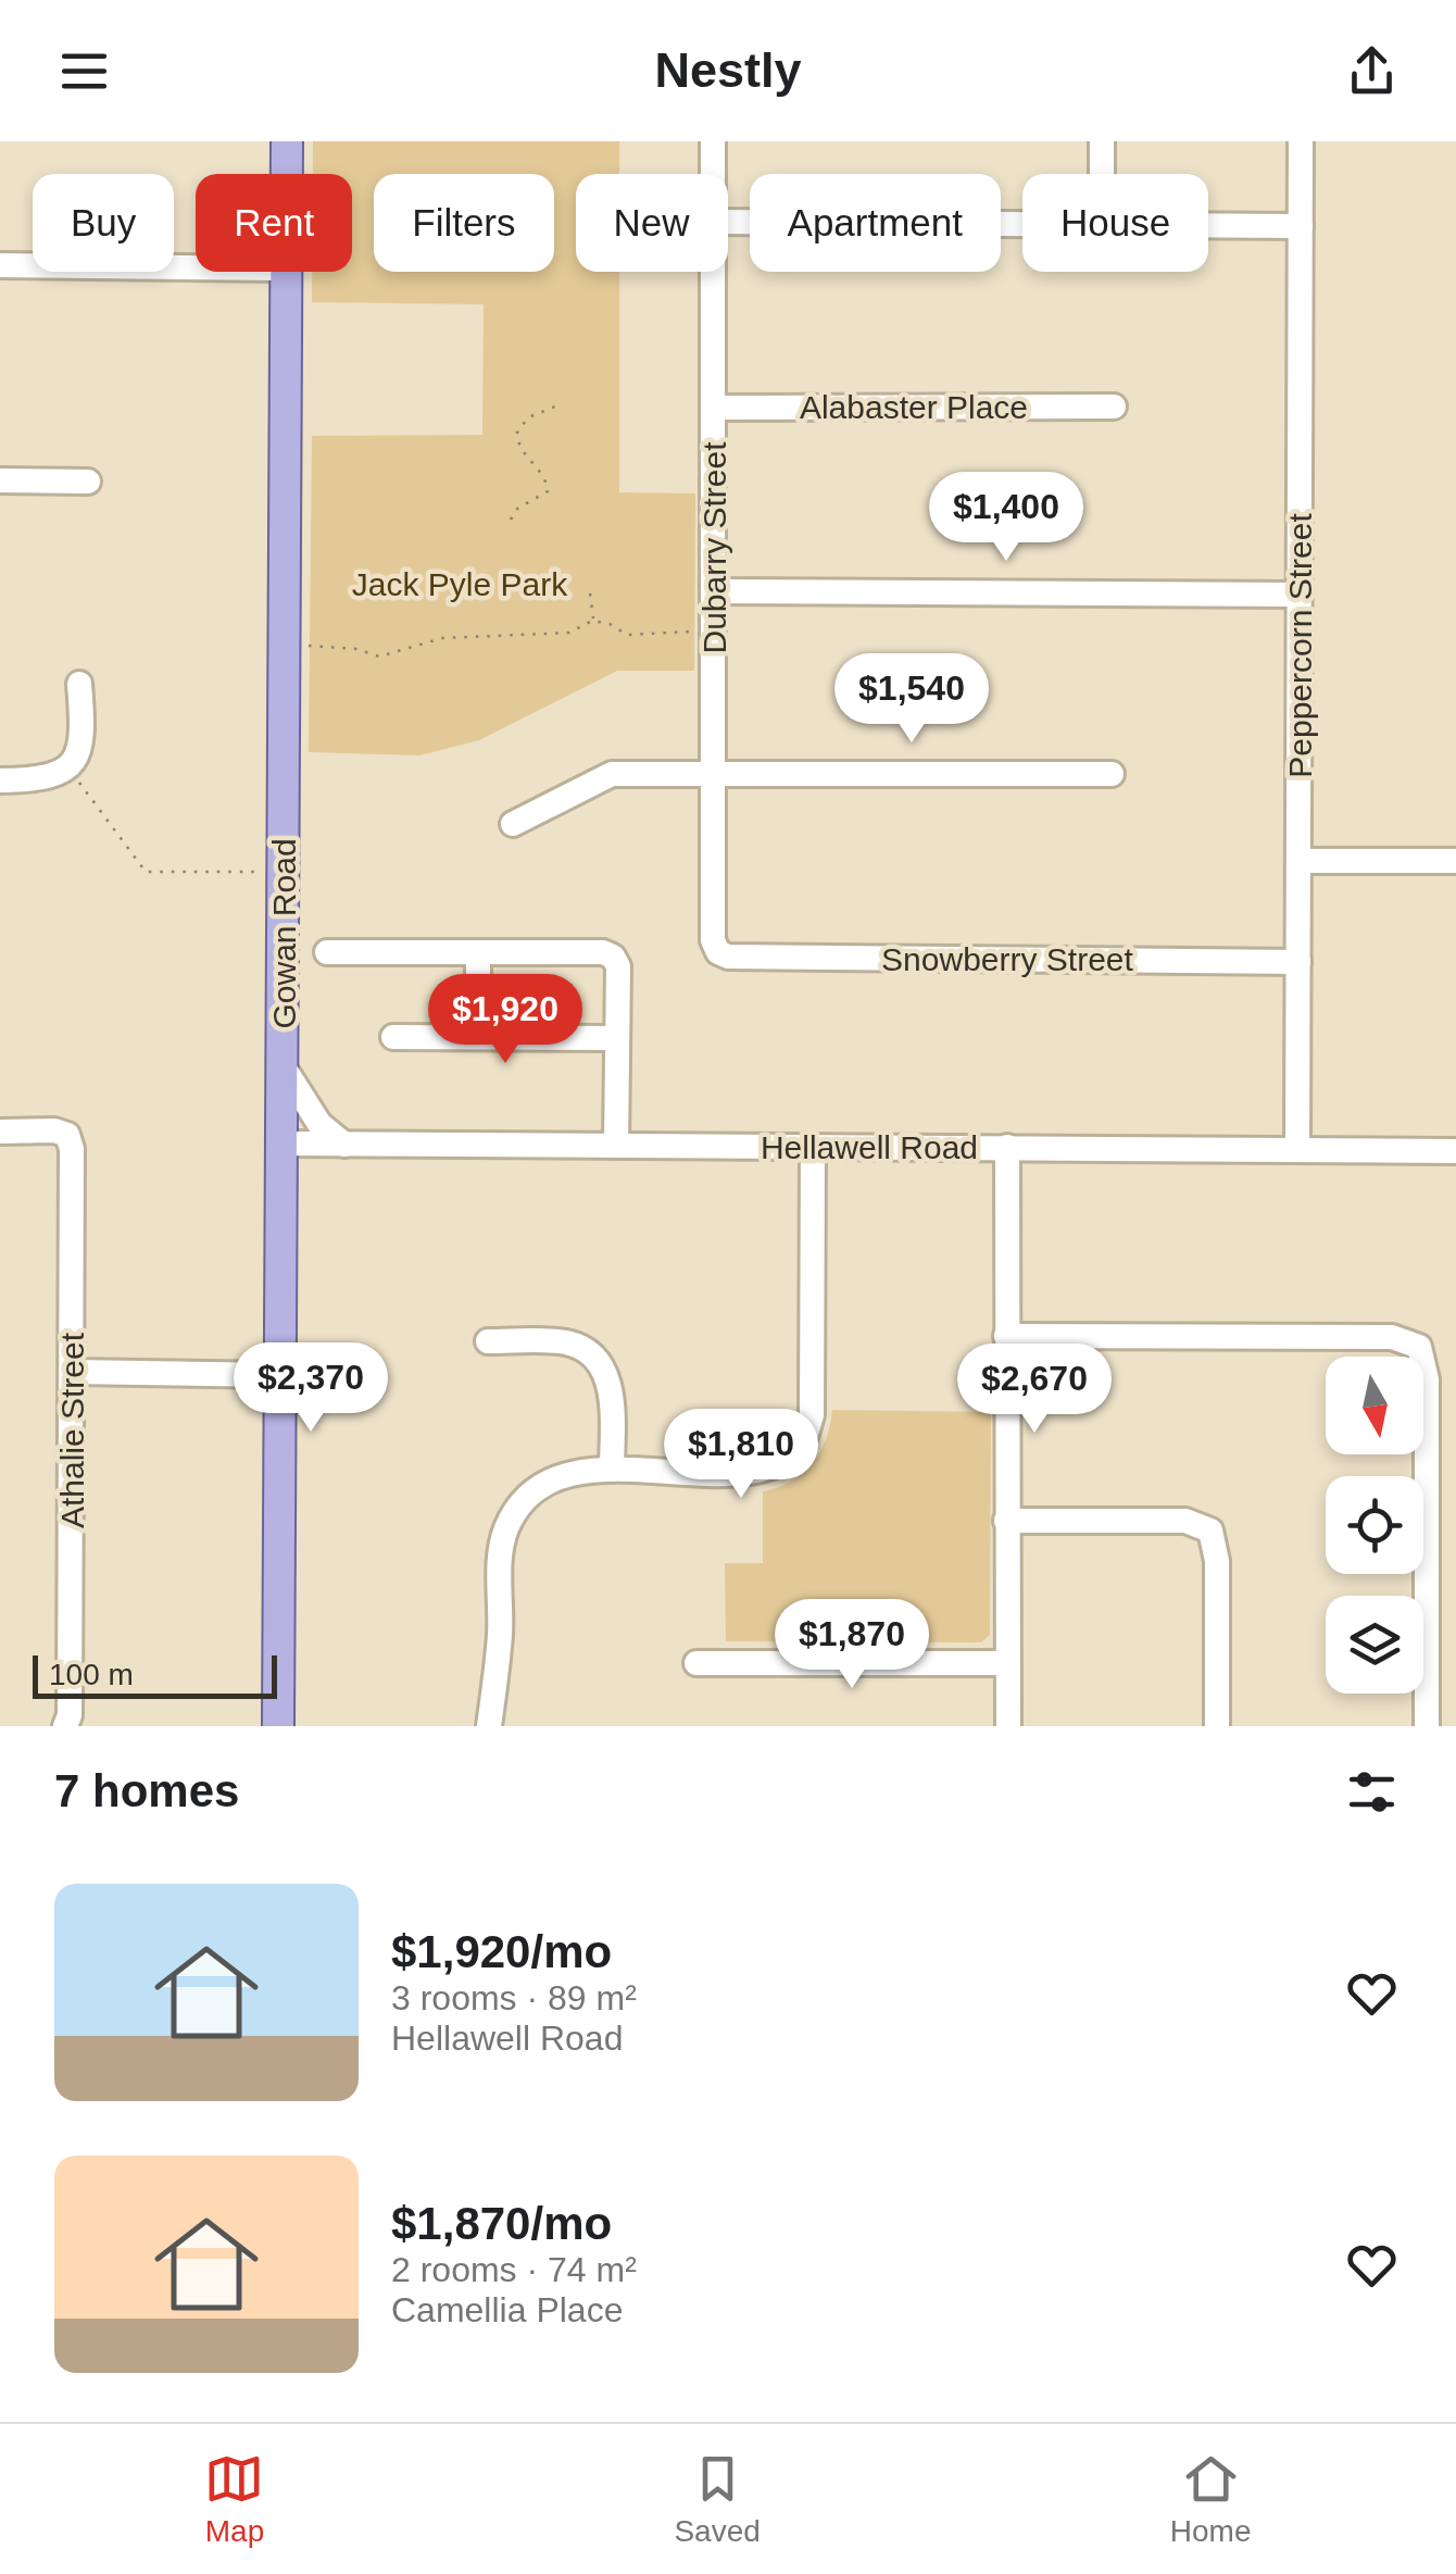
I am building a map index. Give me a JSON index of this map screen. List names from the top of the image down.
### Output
{
  "streets": {
    "main road": ["Gowan Road"],
    "street": [
      "Alabaster Place",
      "Dubarry Street",
      "Peppercorn Street",
      "Snowberry Street",
      "Hellawell Road",
      "Athalie Street"
    ]
  },
  "crossings": [
    ["Alabaster Place", "Dubarry Street"],
    ["Dubarry Street", "Snowberry Street"],
    ["Peppercorn Street", "Snowberry Street"],
    ["Peppercorn Street", "Hellawell Road"],
    ["Gowan Road", "Hellawell Road"]
  ],
  "parks": ["Jack Pyle Park"],
  "scale_bar": "100 m",
  "north": "bottom",
  "page": {
    "header": "Nestly",
    "chip": [
      "Buy",
      "Rent",
      "Filters",
      "New",
      "Apartment",
      "House"
    ],
    "price": [
      "$1,400",
      "$1,540",
      "$1,920",
      "$2,370",
      "$2,670",
      "$1,810",
      "$1,870"
    ],
    "scale": "100 m",
    "heading": "7 homes",
    "list": [
      {
        "name": "$1,920/mo",
        "note": "3 rooms · 89 m² · Hellawell Road"
      },
      {
        "name": "$1,870/mo",
        "note": "2 rooms · 74 m² · Camellia Place"
      }
    ],
    "tabs": ["Map", "Saved", "Home"]
  }
}
